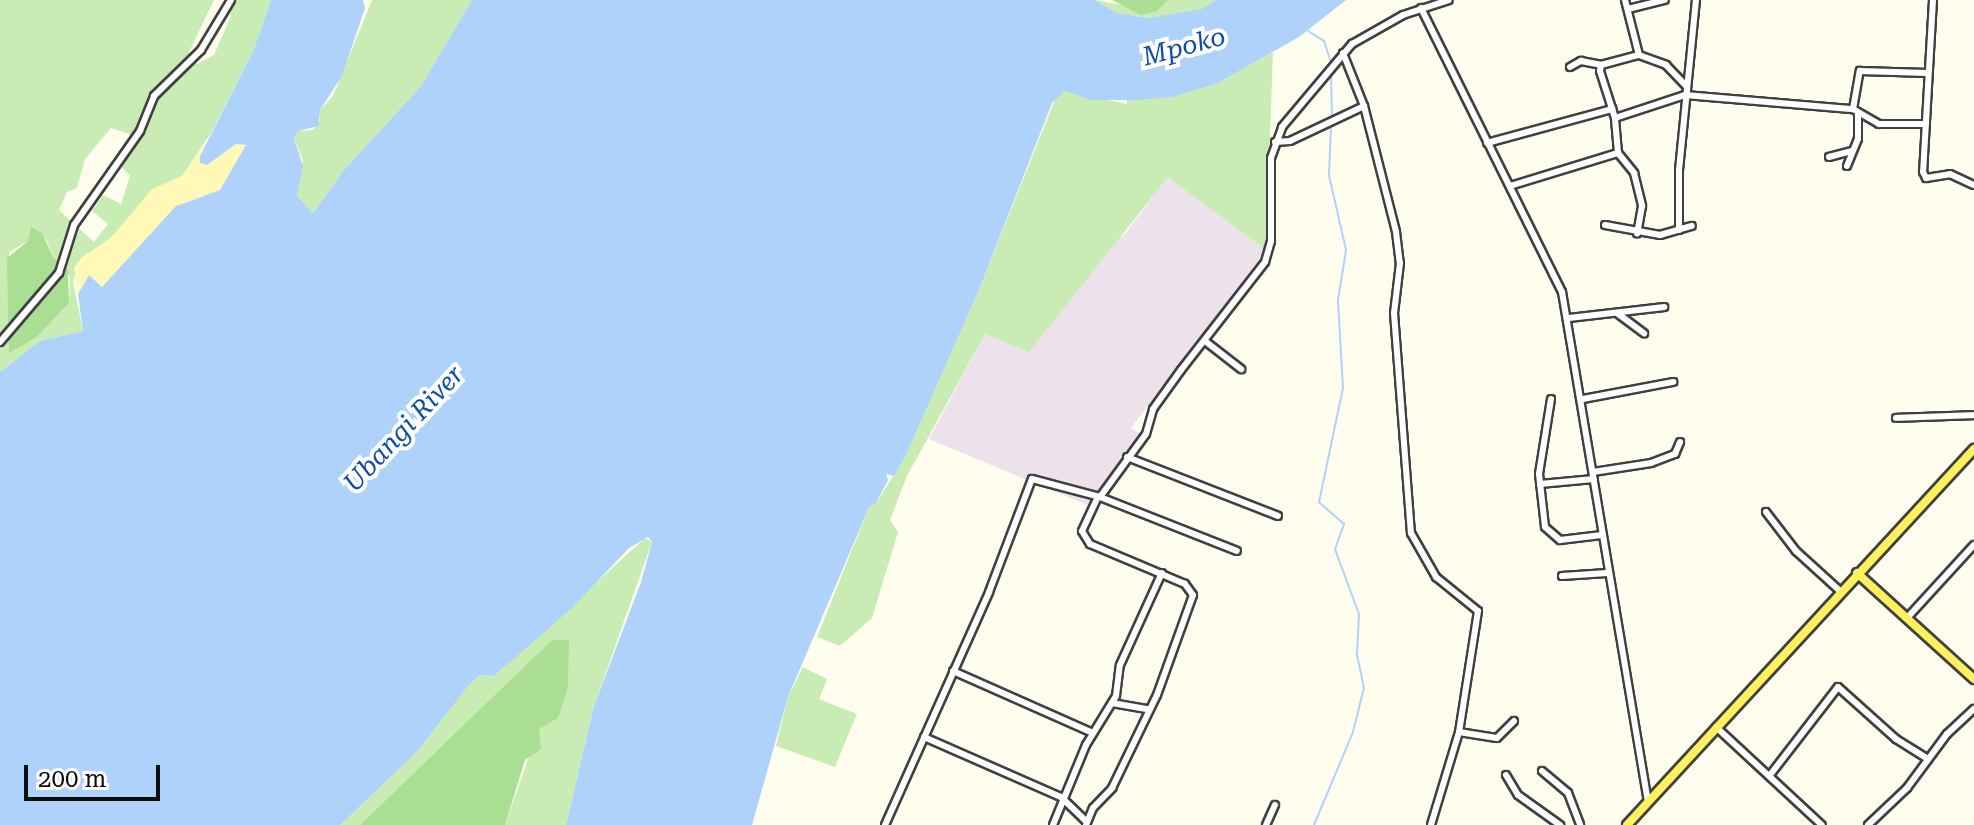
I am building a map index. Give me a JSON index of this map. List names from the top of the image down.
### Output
{
  "water": ["Mpoko", "Ubangi River"],
  "scale_bar": "200 m"
}
